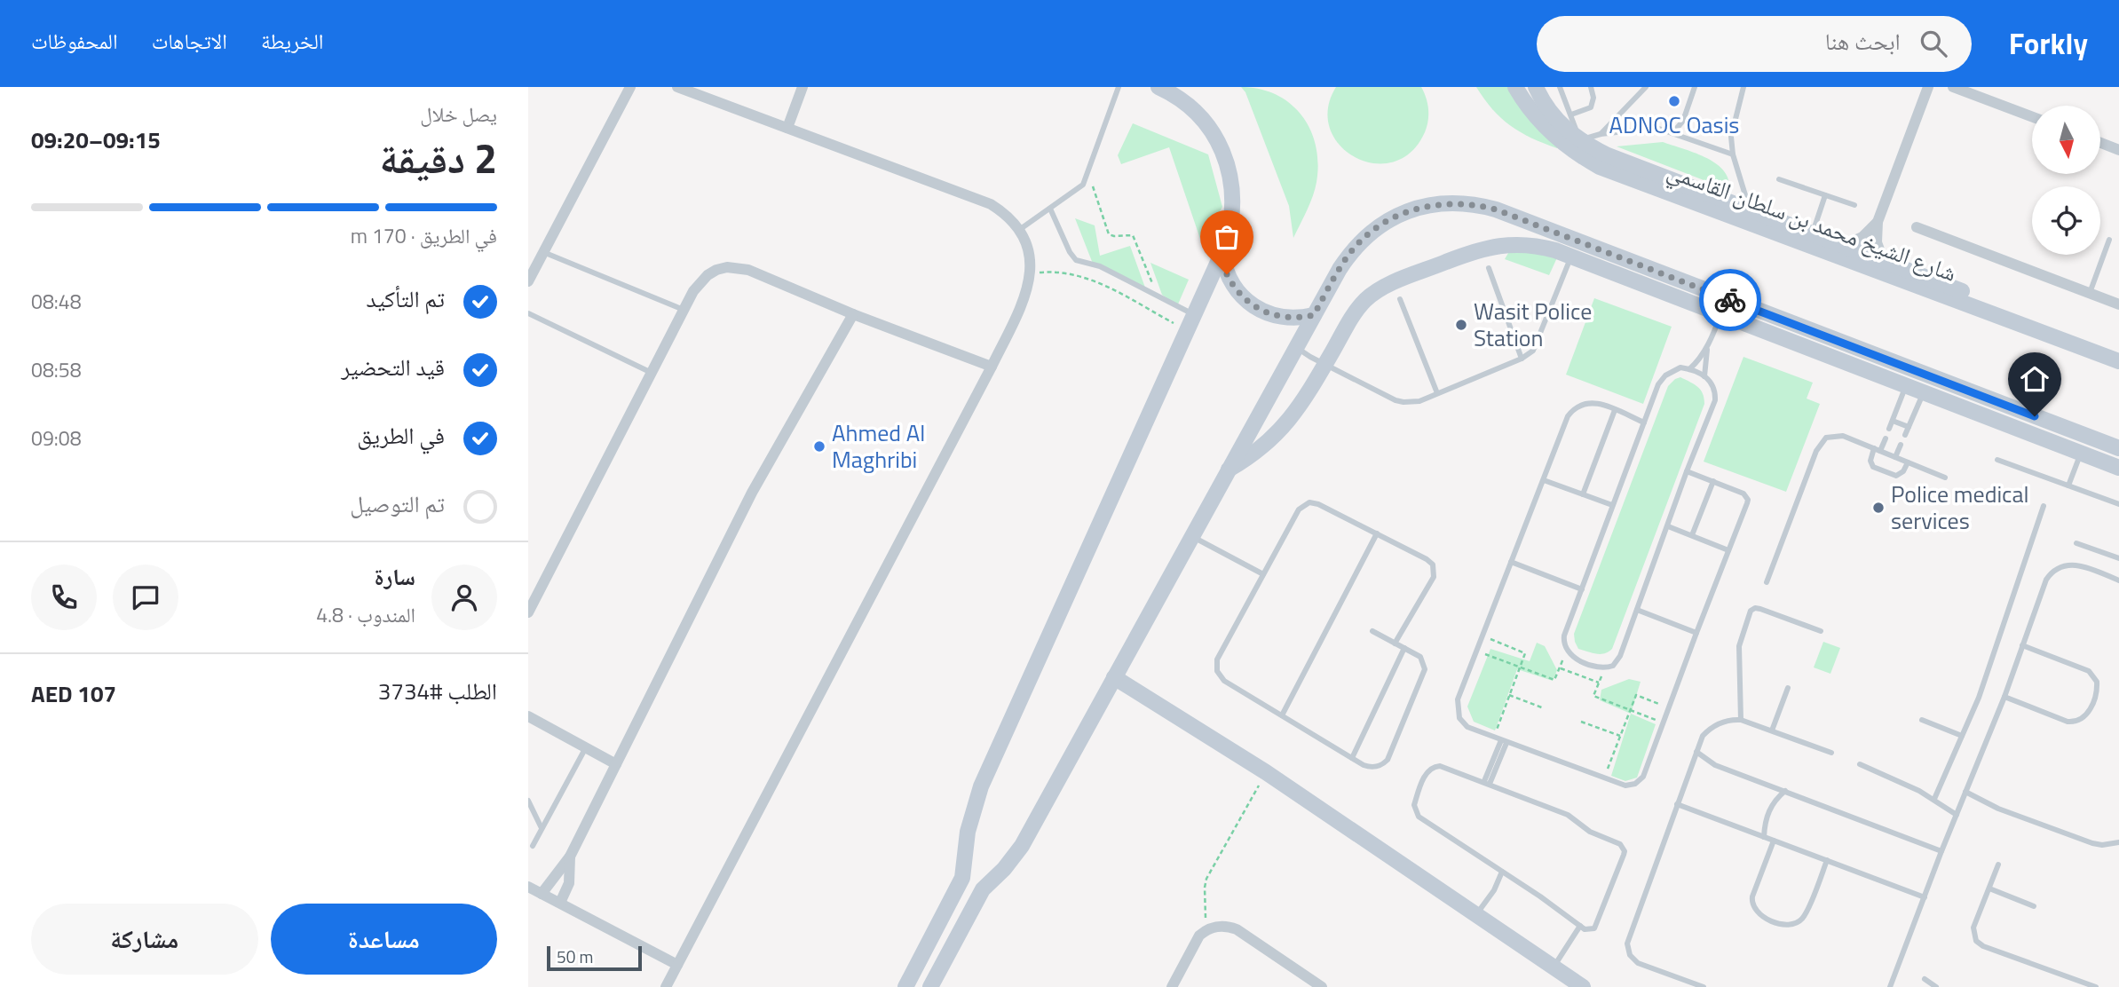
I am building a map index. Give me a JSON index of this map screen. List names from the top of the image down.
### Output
{
  "streets": {
    "main road": ["شارع الشيخ محمد بن سلطان القاسمي"]
  },
  "places": [
    "ADNOC Oasis",
    "Wasit Police Station",
    "Ahmed Al Maghribi",
    "Police medical services"
  ],
  "scale_bar": "50 m",
  "north": "bottom",
  "page": {
    "header": "Forkly",
    "search": "ابحث هنا",
    "nav": ["الخريطة", "الاتجاهات", "المحفوظات"],
    "heading": ["2 دقيقة", "يصل خلال", "09:15–09:20"],
    "panel": [
      "سارة",
      "المندوب · 4.8",
      "الطلب #3734",
      "AED 107"
    ],
    "bar": "في الطريق · 170 m",
    "list": [
      ["تم التأكيد", "08:48"],
      ["قيد التحضير", "08:58"],
      ["في الطريق", "09:08"],
      "تم التوصيل"
    ],
    "buttons": ["مساعدة", "مشاركة"],
    "scale": "50 m"
  }
}
